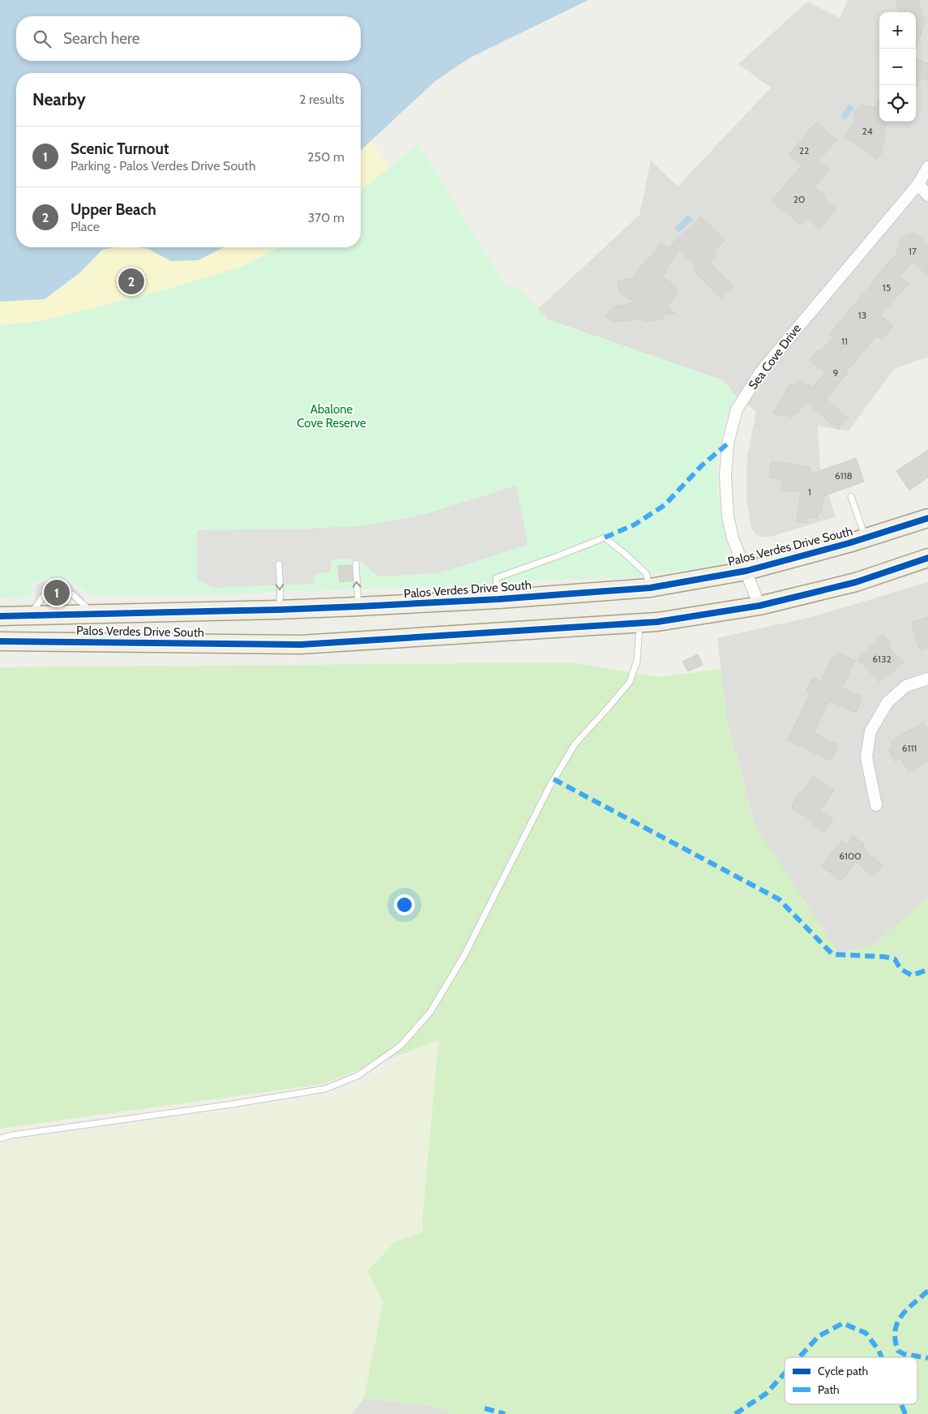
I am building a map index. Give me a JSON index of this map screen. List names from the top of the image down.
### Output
{
  "streets": {
    "main road": ["Palos Verdes Drive South"],
    "street": ["Sea Cove Drive"]
  },
  "crossings": [
    ["Sea Cove Drive", "Palos Verdes Drive South"]
  ],
  "parks": ["Abalone Cove Reserve"],
  "house_numbers": [
    "24",
    "22",
    "20",
    "17",
    "15",
    "13",
    "11",
    "9",
    "6118",
    "1",
    "6132",
    "6111",
    "6100"
  ],
  "legend": ["Cycle path", "Path"],
  "page": {
    "map_buttons": ["+", "−"],
    "search": "Search here",
    "heading": ["Nearby", "2 results"],
    "list": [
      {
        "mark": "1",
        "name": "Scenic Turnout",
        "note": "Parking · Palos Verdes Drive South",
        "value": "250 m"
      },
      {
        "mark": "2",
        "name": "Upper Beach",
        "note": "Place",
        "value": "370 m"
      }
    ],
    "pins": ["2", "1"]
  }
}
